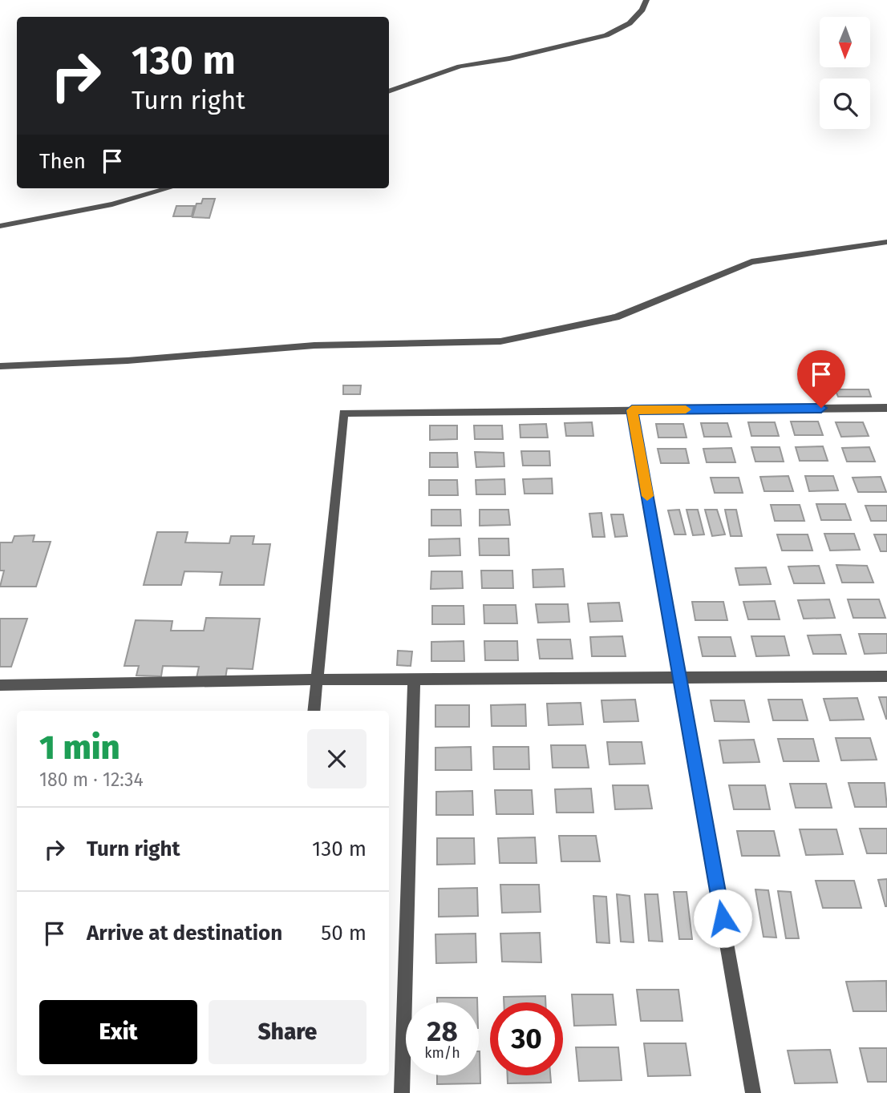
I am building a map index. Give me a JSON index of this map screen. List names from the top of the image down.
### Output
{
  "north": "bottom",
  "page": {
    "turn": ["130 m", "Turn right"],
    "then": "Then",
    "heading": ["1 min", "180 m · 12:34"],
    "list": [
      {
        "name": "Turn right",
        "value": "130 m"
      },
      {
        "name": "Arrive at destination",
        "value": "50 m"
      }
    ],
    "buttons": ["Exit", "Share"],
    "speed": "28 km/h",
    "limit": "30"
  }
}
